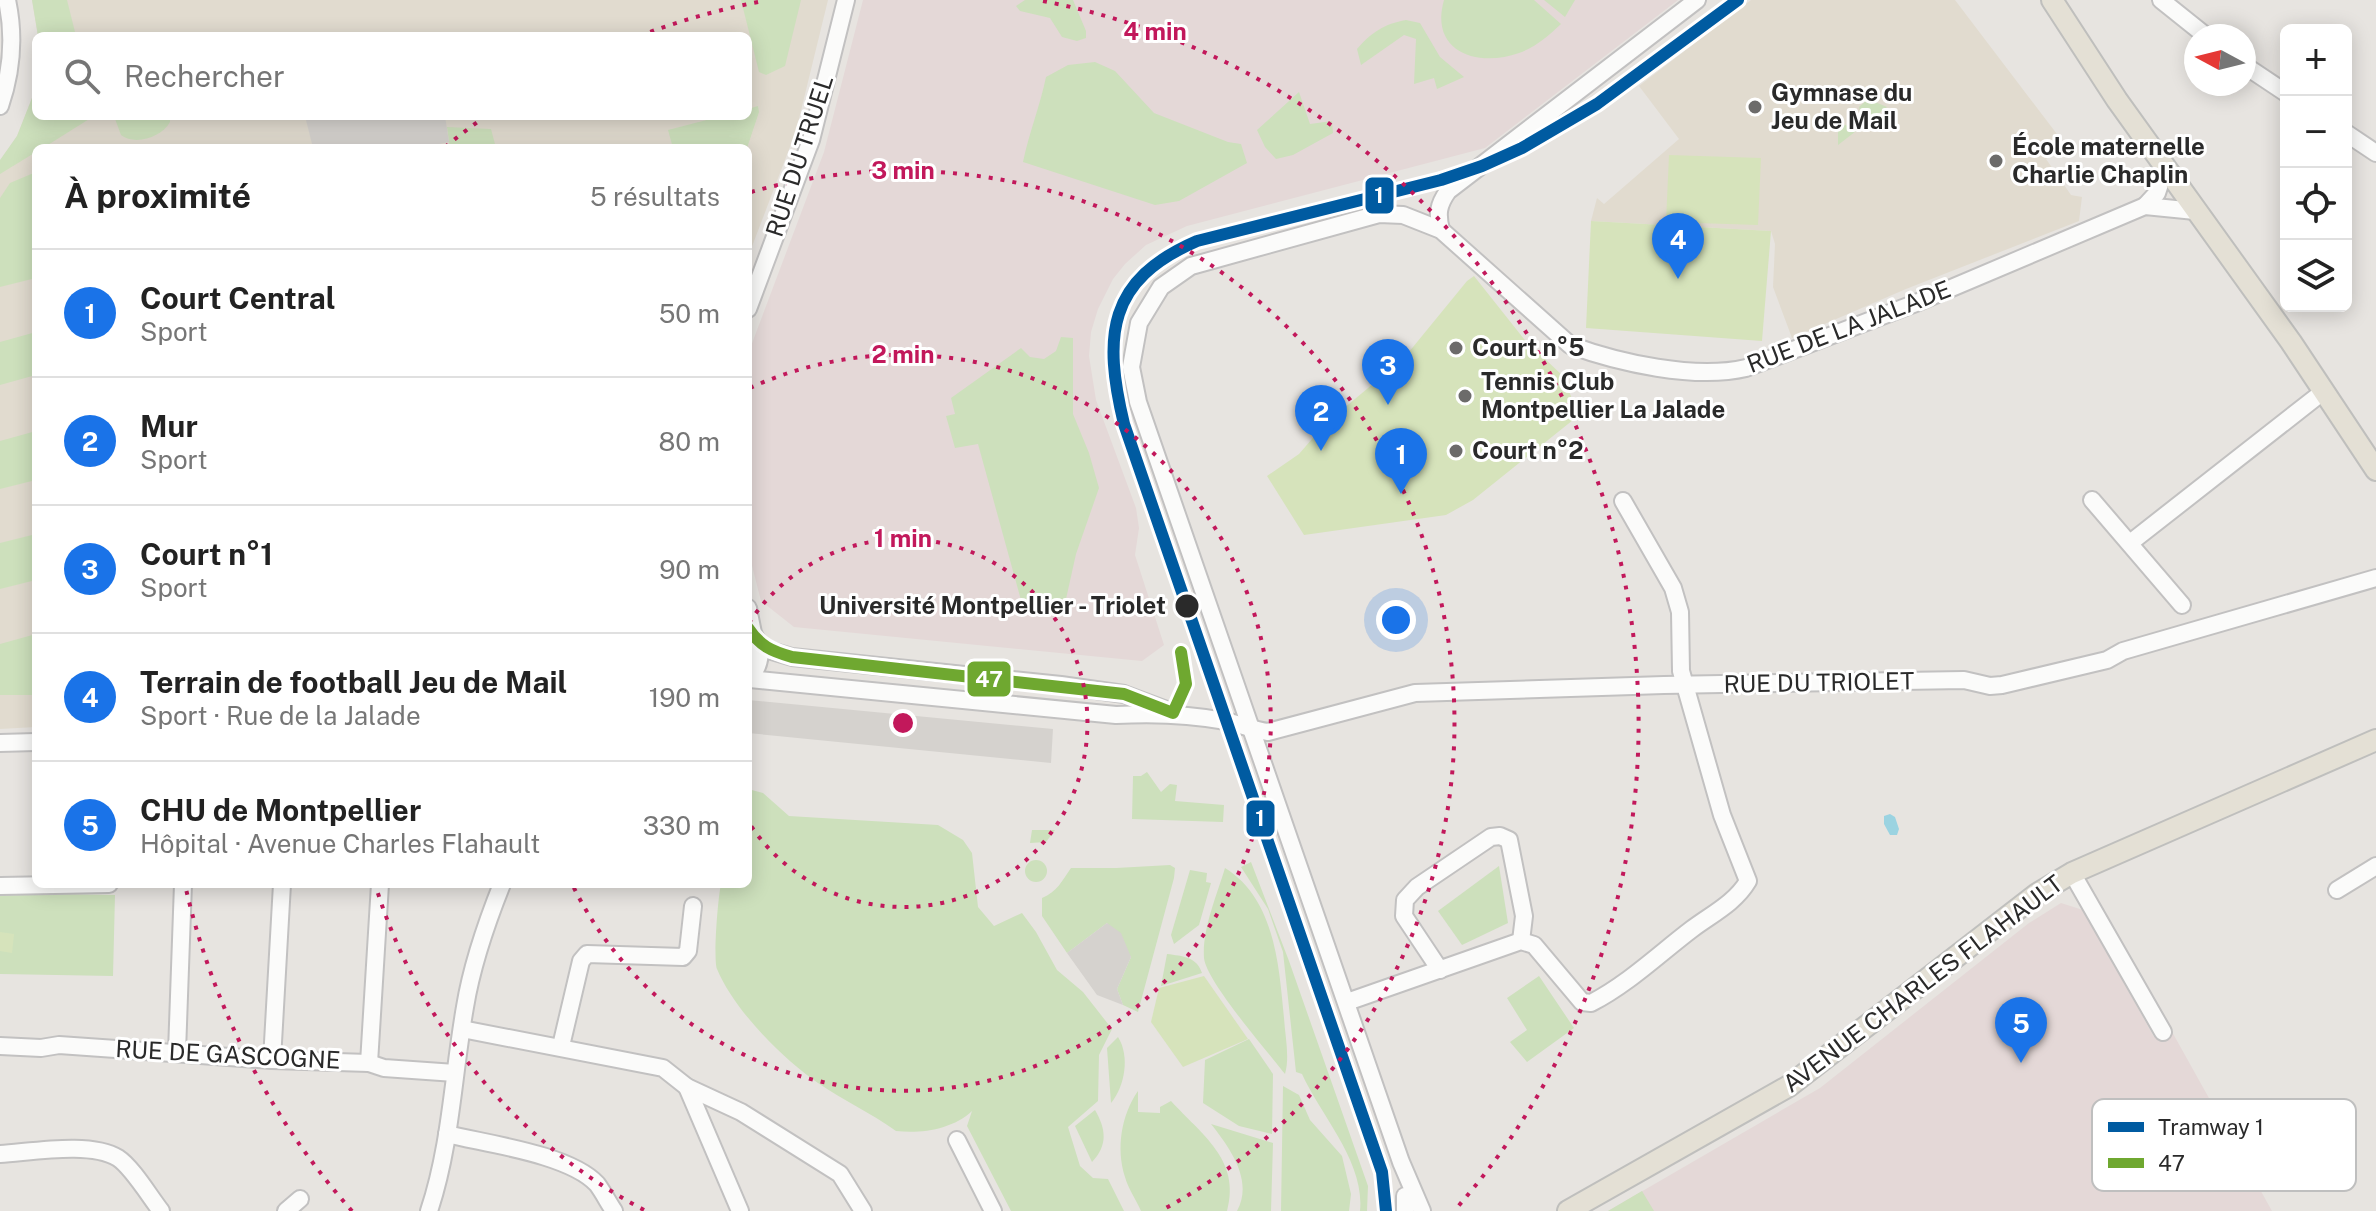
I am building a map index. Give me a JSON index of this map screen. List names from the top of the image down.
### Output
{
  "streets": {
    "main road": ["AVENUE CHARLES FLAHAULT"],
    "street": [
      "RUE DU TRUEL",
      "RUE DE LA JALADE",
      "RUE DU TRIOLET",
      "RUE DE GASCOGNE"
    ]
  },
  "places": [
    "Gymnase du Jeu de Mail",
    "École maternelle Charlie Chaplin",
    "Court n°5",
    "Tennis Club Montpellier La Jalade",
    "Court n°2",
    "Université Montpellier - Triolet"
  ],
  "lines": ["tram line 1", "transit line 47"],
  "legend": ["Tramway 1", "47"],
  "north": "left",
  "page": {
    "map_buttons": ["+", "−"],
    "search": "Rechercher",
    "heading": ["À proximité", "5 résultats"],
    "pins": [
      "4",
      "3",
      "2",
      "1",
      "5"
    ],
    "list": [
      {
        "mark": "1",
        "name": "Court Central",
        "note": "Sport",
        "value": "50 m"
      },
      {
        "mark": "2",
        "name": "Mur",
        "note": "Sport",
        "value": "80 m"
      },
      {
        "mark": "3",
        "name": "Court n°1",
        "note": "Sport",
        "value": "90 m"
      },
      {
        "mark": "4",
        "name": "Terrain de football Jeu de Mail",
        "note": "Sport · Rue de la Jalade",
        "value": "190 m"
      },
      {
        "mark": "5",
        "name": "CHU de Montpellier",
        "note": "Hôpital · Avenue Charles Flahault",
        "value": "330 m"
      }
    ]
  },
  "rings": [
    "4 min",
    "3 min",
    "2 min",
    "1 min"
  ]
}
